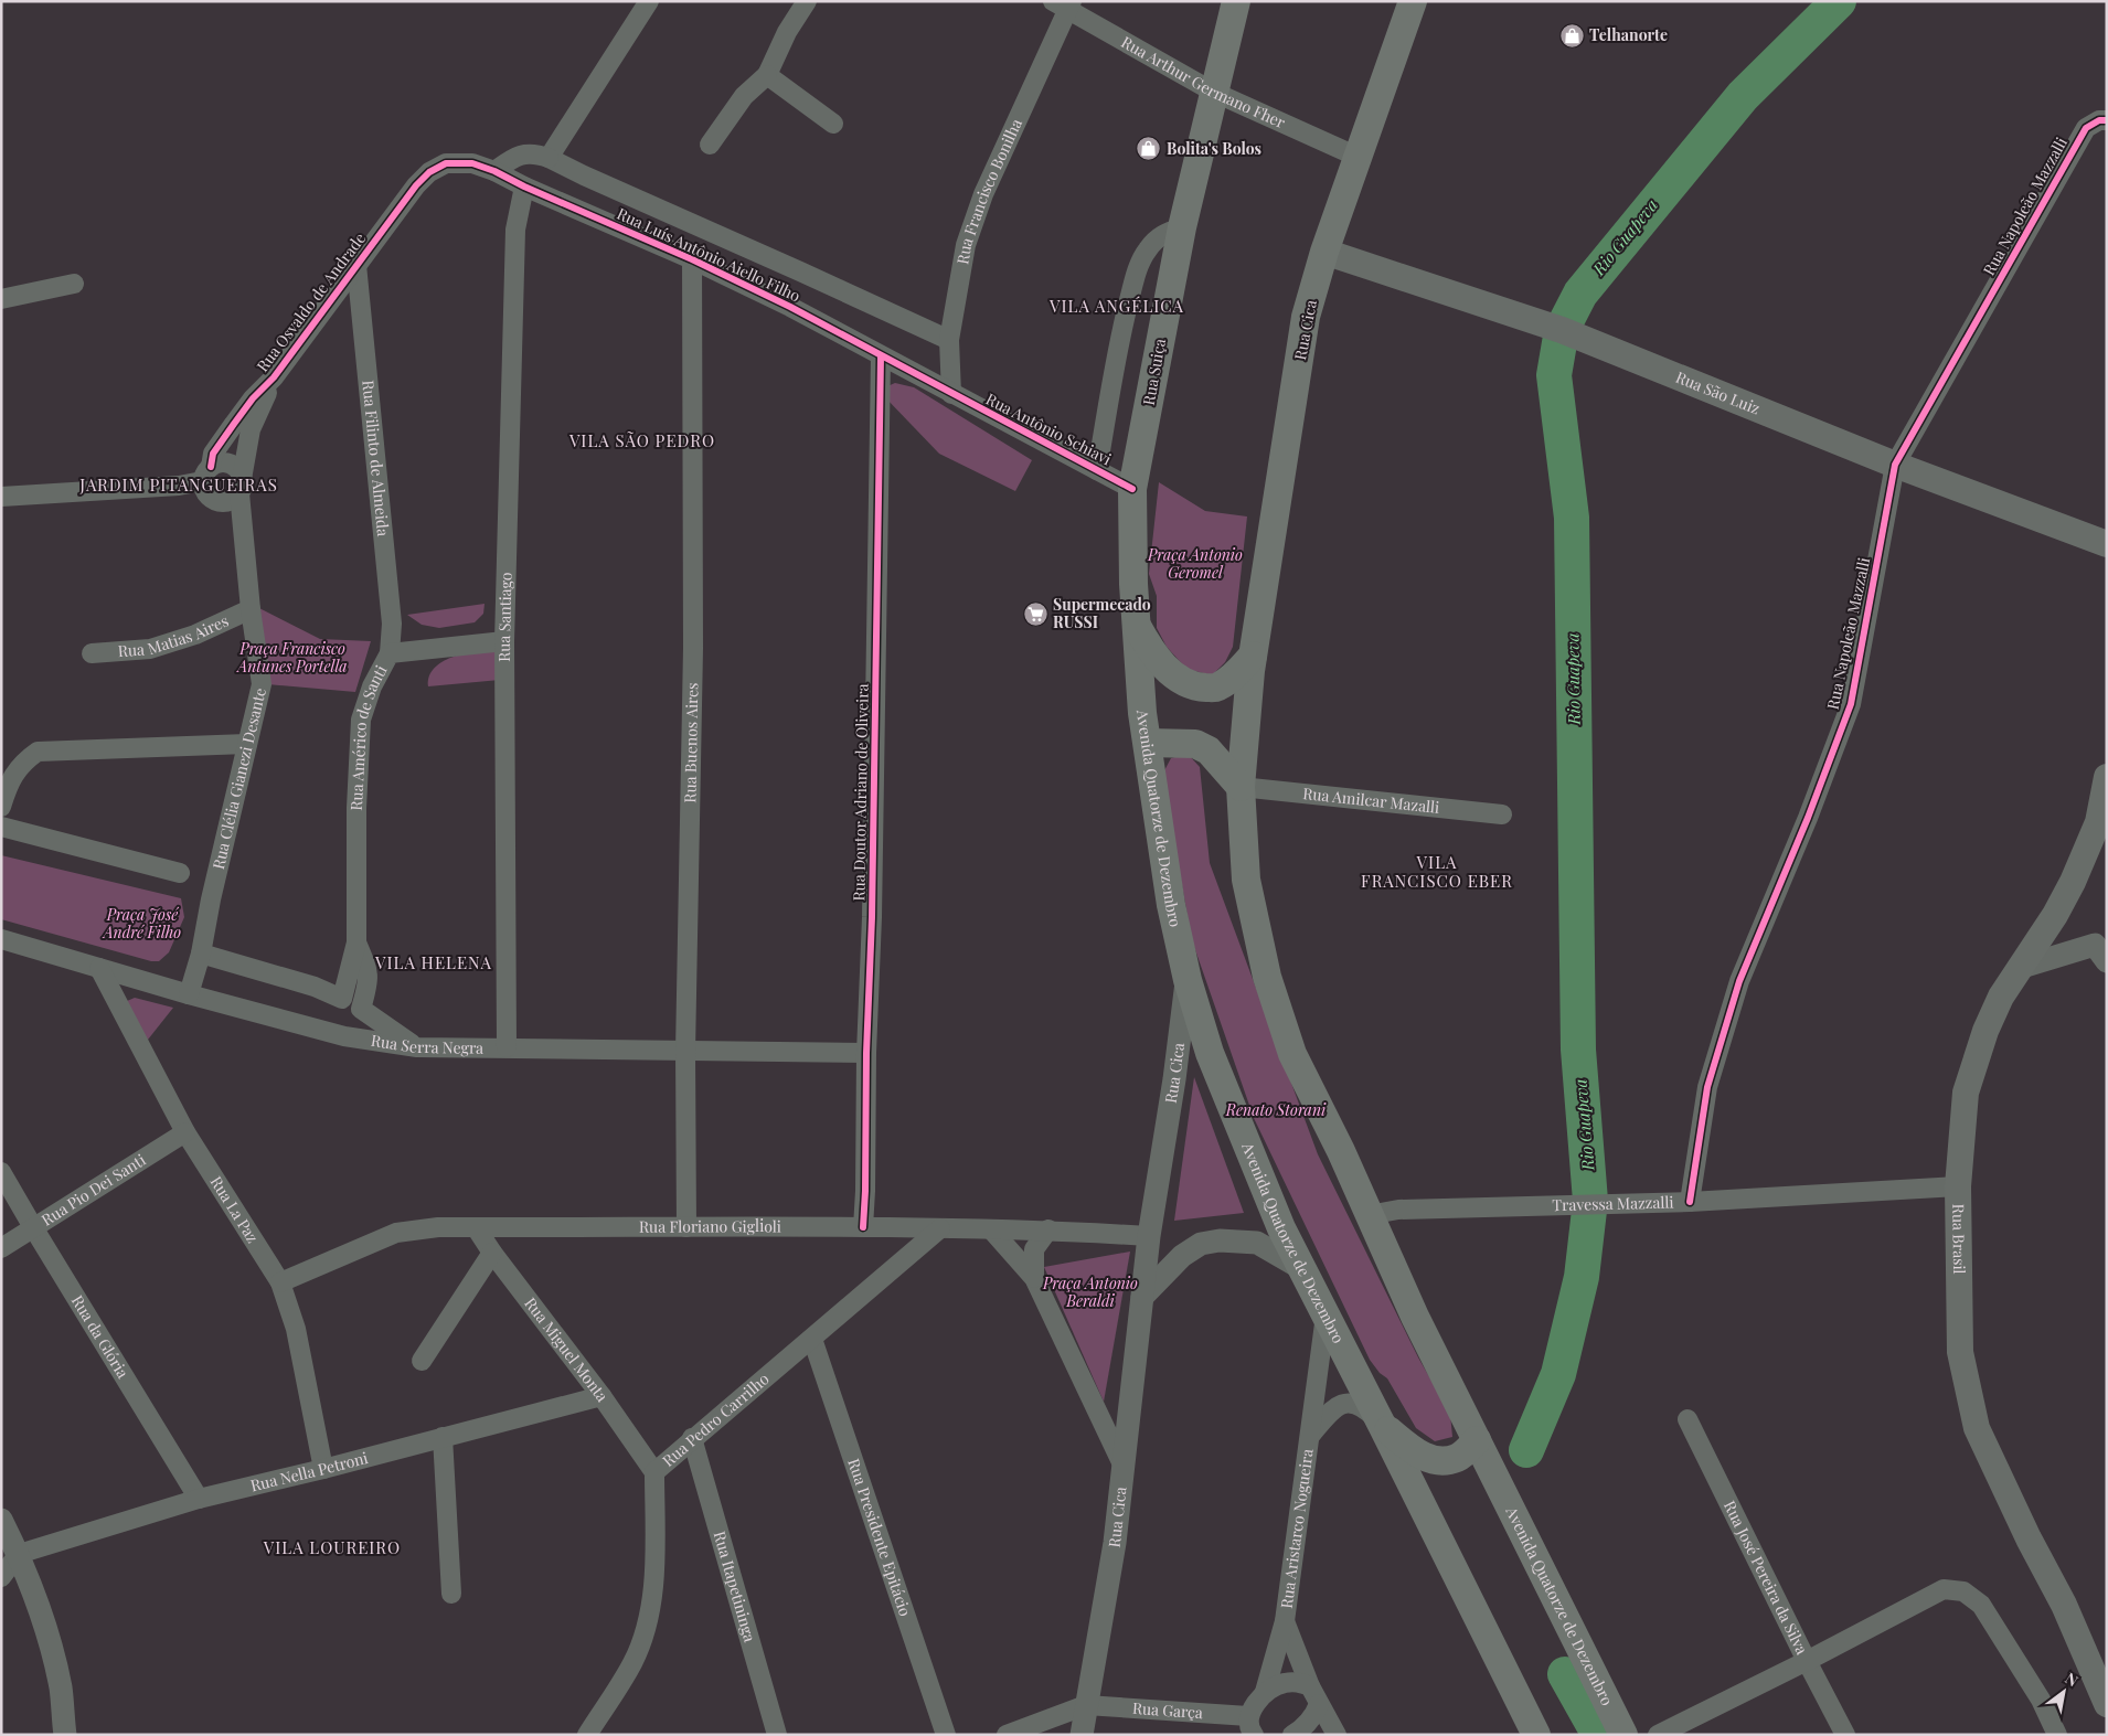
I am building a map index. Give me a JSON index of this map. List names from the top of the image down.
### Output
{
  "streets": {
    "main road": [
      "Rua Cica",
      "Rua Suiça",
      "Rua São Luiz",
      "Avenida Quatorze de Dezembro",
      "Rua Brasil"
    ],
    "street": [
      "Rua Arthur Germano Fher",
      "Rua Francisco Bonilha",
      "Rua Napoleão Mazzalli",
      "Rua Luís Antônio Aiello Filho",
      "Rua Osvaldo de Andrade",
      "Rua Antônio Schiavi",
      "Rua Filinto de Almeida",
      "Rua Santiago",
      "Rua Matias Aires",
      "Rua Américo de Santi",
      "Rua Buenos Aires",
      "Rua Clélia Gianezi Desante",
      "Rua Doutor Adriano de Oliveira",
      "Rua Amilcar Mazalli",
      "Rua Serra Negra",
      "Rua Pio Dei Santi",
      "Travessa Mazzalli",
      "Rua La Paz",
      "Rua Floriano Giglioli",
      "Rua da Glória",
      "Rua Miguel Monta",
      "Rua Pedro Carrilho",
      "Rua Nella Petroni",
      "Rua Aristarco Nogueira",
      "Rua Presidente Epitácio",
      "Rua José Pereira da Silva",
      "Rua Itapetininga",
      "Rua Garça"
    ]
  },
  "crossings": [
    ["Rua Arthur Germano Fher", "Rua Francisco Bonilha"],
    ["Rua Arthur Germano Fher", "Rua Cica"],
    ["Rua Arthur Germano Fher", "Rua Suiça"],
    ["Rua Francisco Bonilha", "Rua Luís Antônio Aiello Filho"],
    ["Rua Francisco Bonilha", "Rua Antônio Schiavi"],
    ["Rua Napoleão Mazzalli", "Rua São Luiz"],
    ["Rua Napoleão Mazzalli", "Travessa Mazzalli"],
    ["Rua Luís Antônio Aiello Filho", "Rua Osvaldo de Andrade"],
    ["Rua Luís Antônio Aiello Filho", "Rua Antônio Schiavi"],
    ["Rua Luís Antônio Aiello Filho", "Rua Santiago"],
    ["Rua Luís Antônio Aiello Filho", "Rua Buenos Aires"],
    ["Rua Luís Antônio Aiello Filho", "Rua Doutor Adriano de Oliveira"],
    ["Rua Osvaldo de Andrade", "Rua Filinto de Almeida"],
    ["Rua Osvaldo de Andrade", "Rua Clélia Gianezi Desante"],
    ["Rua Cica", "Rua São Luiz"],
    ["Rua Cica", "Avenida Quatorze de Dezembro"],
    ["Rua Cica", "Rua Floriano Giglioli"],
    ["Rua Cica", "Rua Garça"],
    ["Rua Suiça", "Rua Antônio Schiavi"],
    ["Rua Suiça", "Avenida Quatorze de Dezembro"],
    ["Rua Filinto de Almeida", "Rua Américo de Santi"],
    ["Rua Santiago", "Rua Américo de Santi"],
    ["Rua Santiago", "Rua Serra Negra"],
    ["Rua Matias Aires", "Rua Clélia Gianezi Desante"],
    ["Rua Buenos Aires", "Rua Serra Negra"],
    ["Rua Buenos Aires", "Rua Floriano Giglioli"],
    ["Rua Clélia Gianezi Desante", "Rua Serra Negra"],
    ["Rua Doutor Adriano de Oliveira", "Rua Serra Negra"],
    ["Rua Doutor Adriano de Oliveira", "Rua Floriano Giglioli"],
    ["Rua Amilcar Mazalli", "Avenida Quatorze de Dezembro"],
    ["Avenida Quatorze de Dezembro", "Travessa Mazzalli"],
    ["Avenida Quatorze de Dezembro", "Rua Aristarco Nogueira"],
    ["Rua Serra Negra", "Rua La Paz"],
    ["Rua Pio Dei Santi", "Rua La Paz"],
    ["Rua Pio Dei Santi", "Rua da Glória"],
    ["Travessa Mazzalli", "Rua Brasil"],
    ["Rua La Paz", "Rua Floriano Giglioli"],
    ["Rua La Paz", "Rua Nella Petroni"],
    ["Rua Floriano Giglioli", "Rua Miguel Monta"],
    ["Rua Floriano Giglioli", "Rua Pedro Carrilho"],
    ["Rua da Glória", "Rua Nella Petroni"],
    ["Rua Miguel Monta", "Rua Pedro Carrilho"],
    ["Rua Miguel Monta", "Rua Nella Petroni"],
    ["Rua Pedro Carrilho", "Rua Presidente Epitácio"],
    ["Rua Pedro Carrilho", "Rua Itapetininga"],
    ["Rua Aristarco Nogueira", "Rua Garça"]
  ],
  "districts": [
    "VILA ANGÉLICA",
    "VILA SÃO PEDRO",
    "JARDIM PITANGUEIRAS",
    "VILA FRANCISCO EBER",
    "VILA HELENA",
    "VILA LOUREIRO"
  ],
  "water": ["Rio Guapeva"],
  "parks": [
    "Praça Antonio Geromel",
    "Praça Francisco Antunes Portella",
    "Praça José André Filho",
    "Renato Storani",
    "Praça Antonio Beraldi"
  ],
  "places": {
    "shop": ["Telhanorte", "Bolita's Bolos"],
    "supermarket": ["Supermecado RUSSI"]
  },
  "north": "top right"
}
